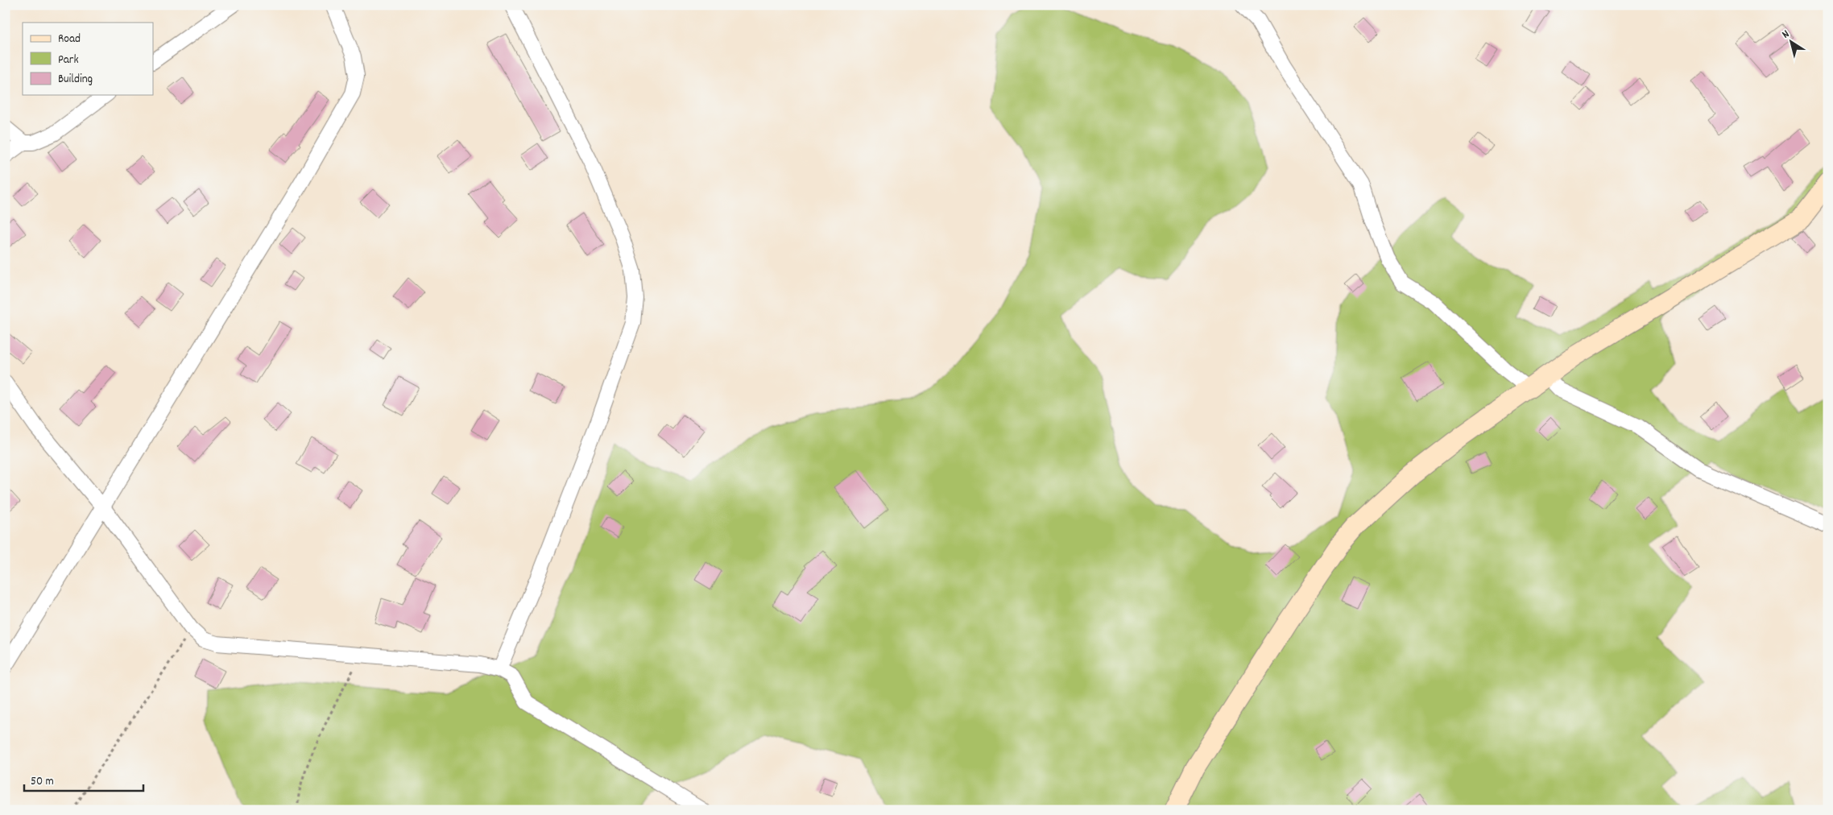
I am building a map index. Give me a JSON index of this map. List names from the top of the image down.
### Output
{
  "legend": ["Road", "Park", "Building"],
  "scale_bar": "50 m",
  "north": "top left"
}
